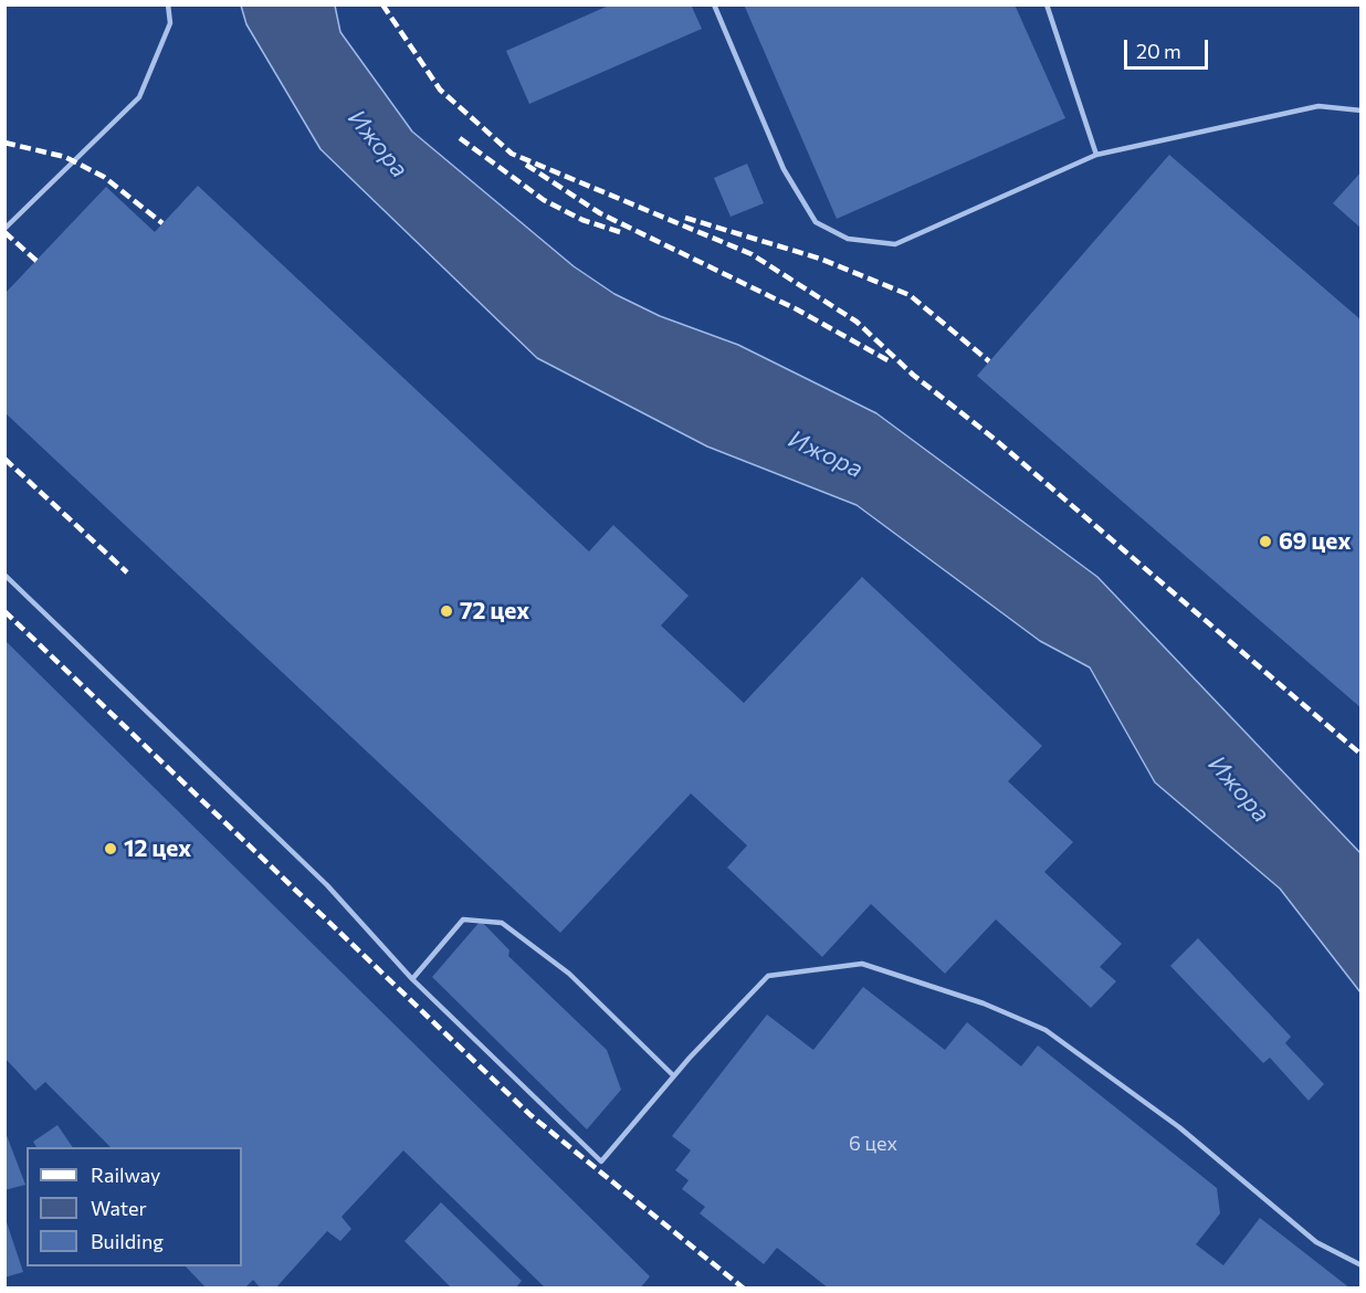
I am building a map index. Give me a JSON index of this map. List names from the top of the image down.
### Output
{
  "water": ["Ижора"],
  "places": ["69 цех", "72 цех", "12 цех"],
  "house_numbers": ["6 цех"],
  "legend": ["Railway", "Water", "Building"],
  "scale_bar": "20 m"
}
